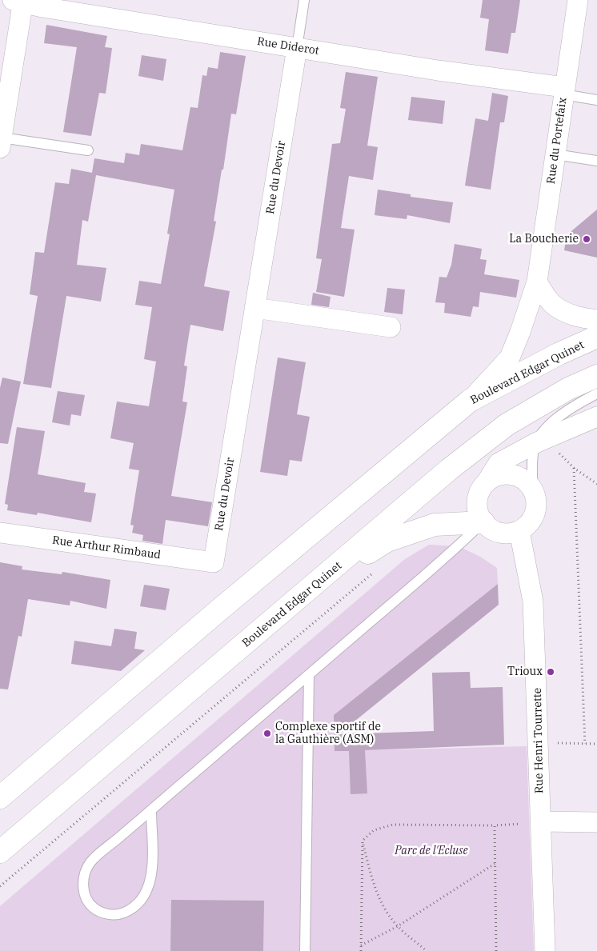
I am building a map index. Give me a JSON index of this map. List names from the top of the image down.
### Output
{
  "streets": {
    "main road": ["Boulevard Edgar Quinet"],
    "street": [
      "Rue Diderot",
      "Rue du Portefaix",
      "Rue du Devoir",
      "Rue Arthur Rimbaud",
      "Rue Henri Tourrette"
    ]
  },
  "crossings": [
    ["Rue Diderot", "Rue du Portefaix"],
    ["Rue Diderot", "Rue du Devoir"],
    ["Rue du Portefaix", "Boulevard Edgar Quinet"],
    ["Rue du Devoir", "Rue Arthur Rimbaud"]
  ],
  "parks": ["Parc de l'Ecluse"],
  "places": ["La Boucherie", "Trioux", "Complexe sportif de la Gauthière (ASM)"]
}
